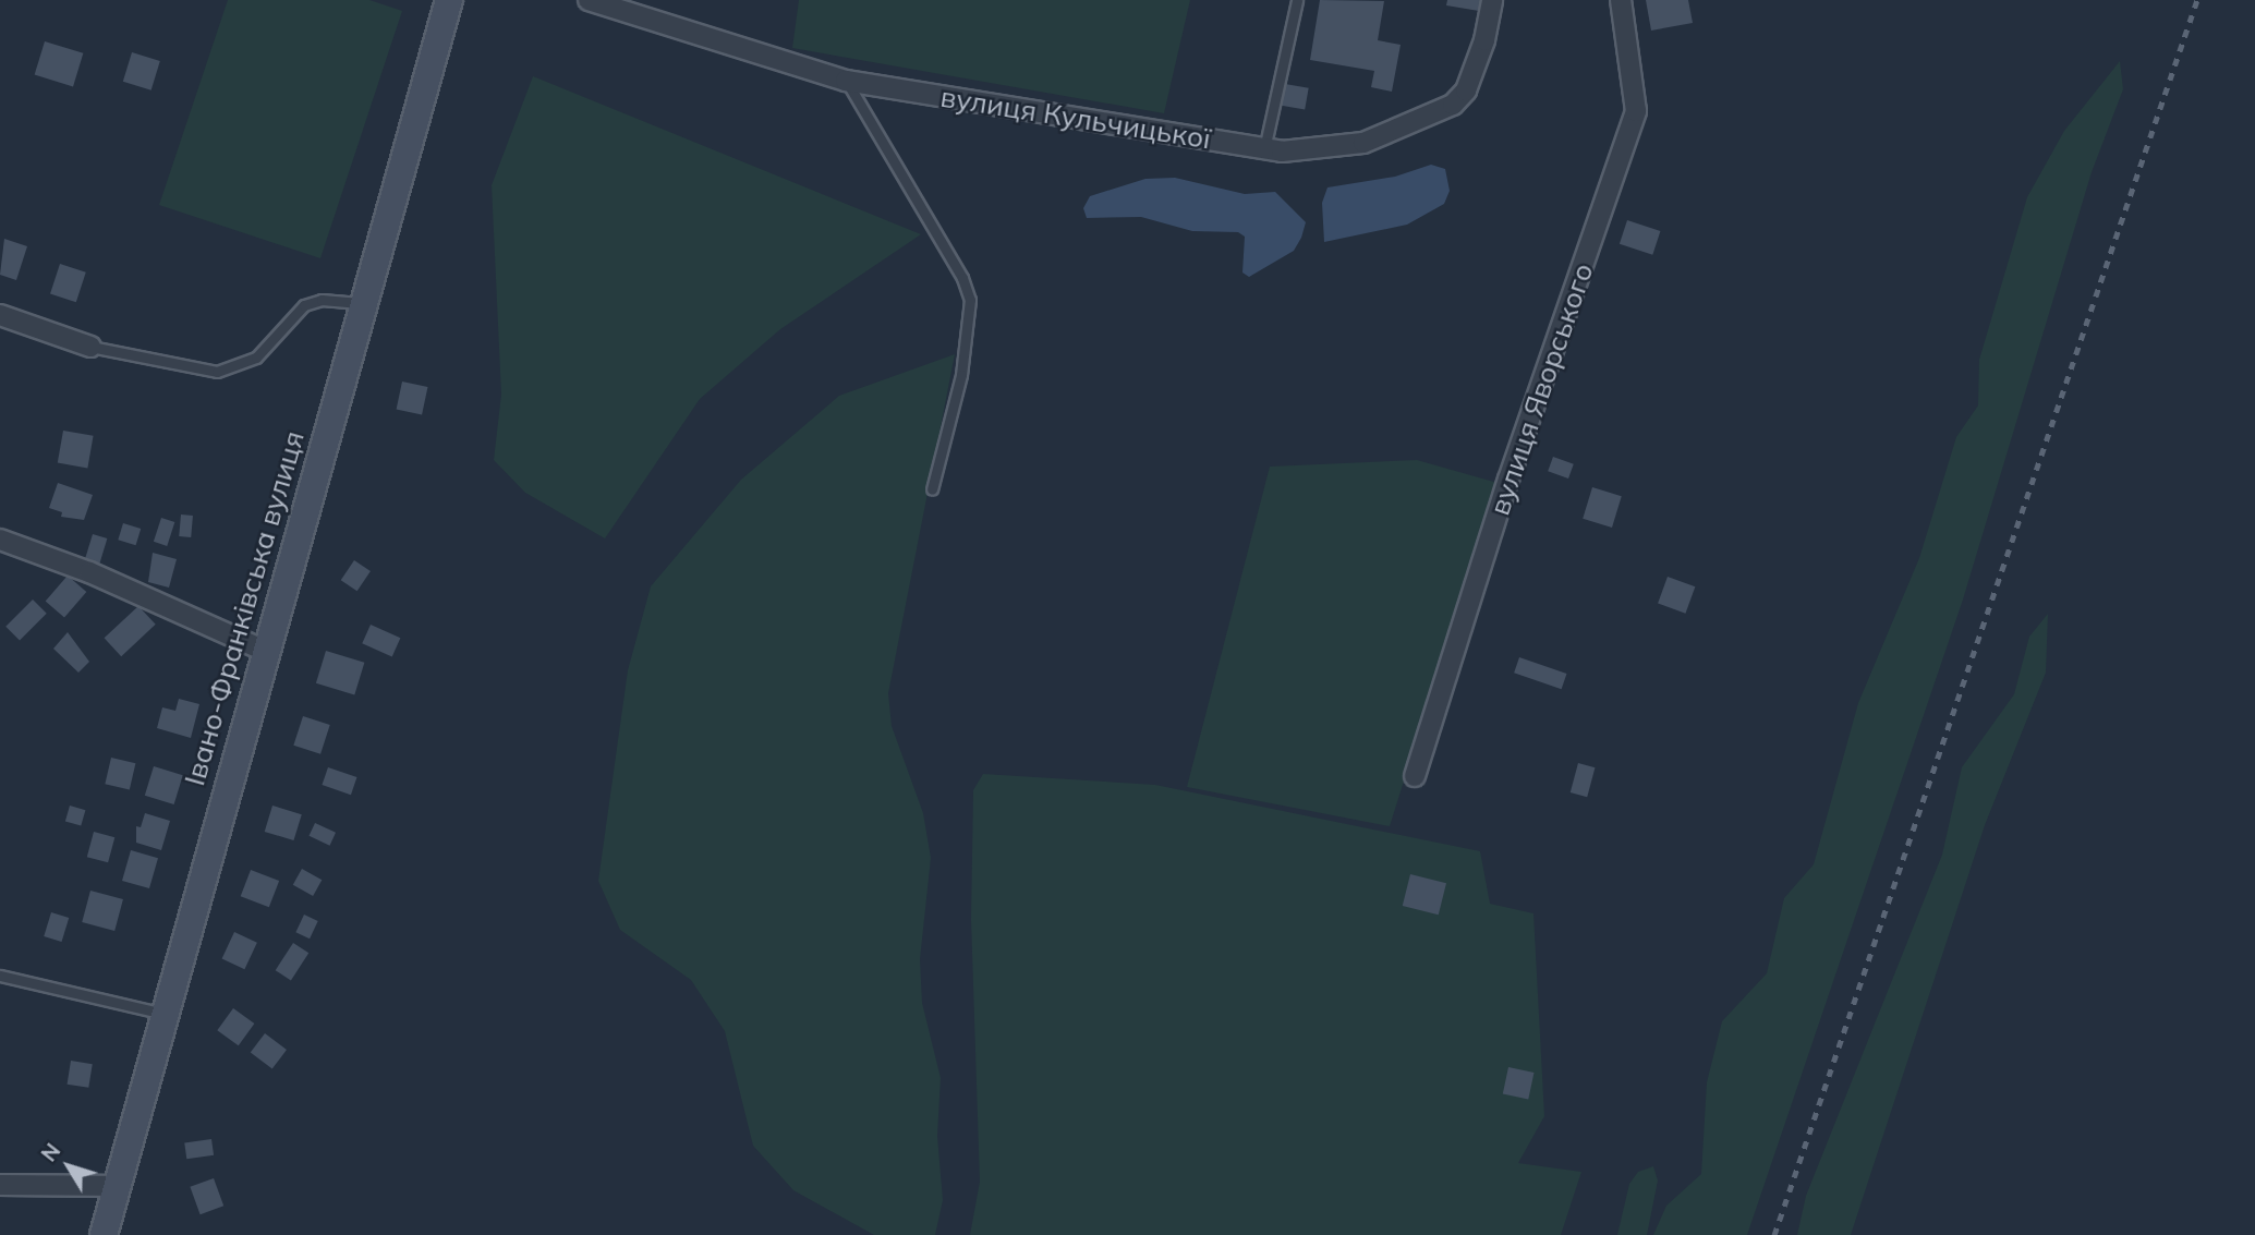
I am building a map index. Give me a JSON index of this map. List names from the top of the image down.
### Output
{
  "streets": {
    "main road": ["Івано-Франківська вулиця"],
    "street": ["вулиця Кульчицької", "вулиця Яворського"]
  },
  "north": "top left"
}
